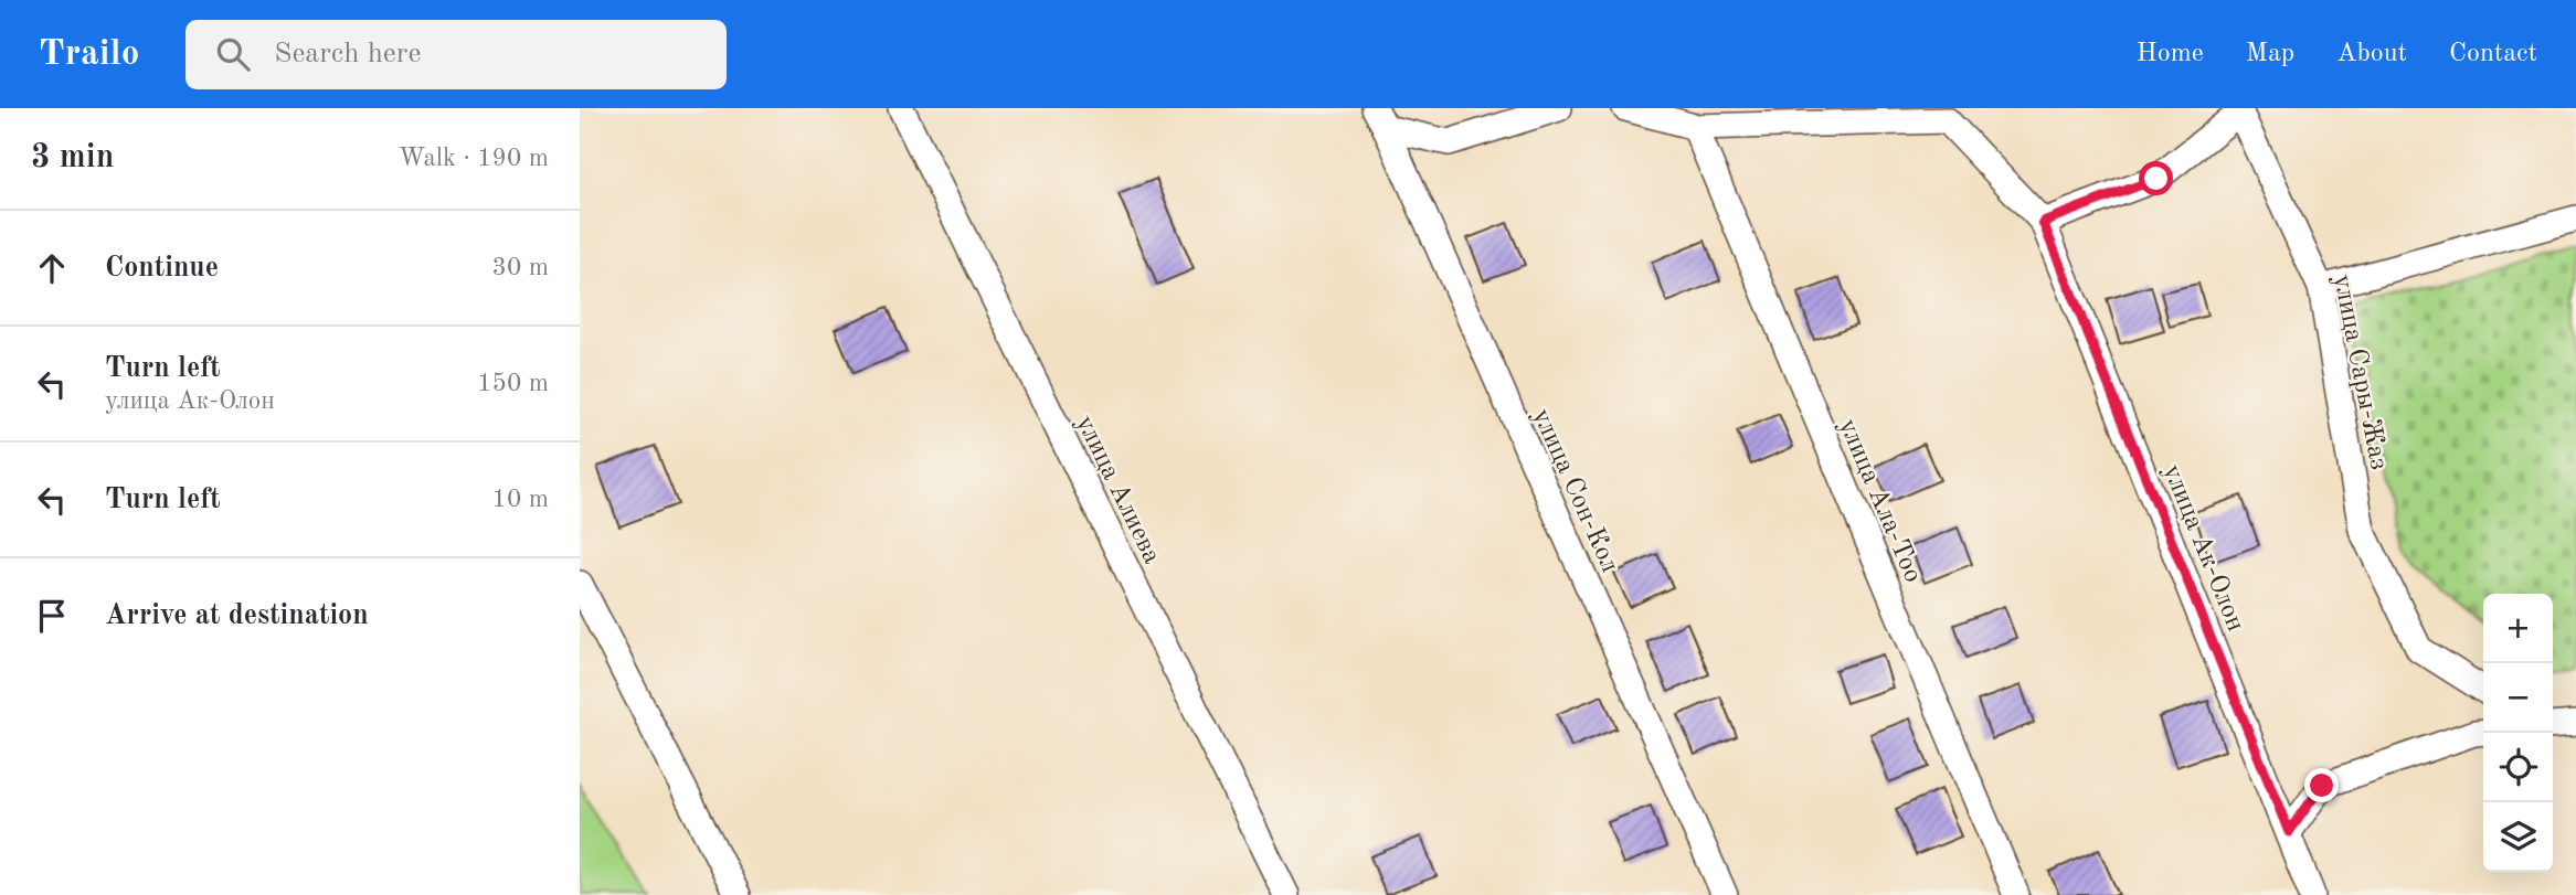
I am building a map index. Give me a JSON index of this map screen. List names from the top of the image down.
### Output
{
  "streets": {
    "street": [
      "улица Сары-Жаз",
      "улица Алиева",
      "улица Сон-Кол",
      "улица Ала-Тоо",
      "улица Ак-Олон"
    ]
  },
  "page": {
    "header": "Trailo",
    "search": "Search here",
    "nav": [
      "Home",
      "Map",
      "About",
      "Contact"
    ],
    "heading": ["3 min", "Walk · 190 m"],
    "list": [
      ["Continue", "30 m"],
      ["Turn left", "улица Ак-Олон", "150 m"],
      ["Turn left", "10 m"],
      "Arrive at destination"
    ],
    "map_buttons": ["+", "−"]
  }
}
